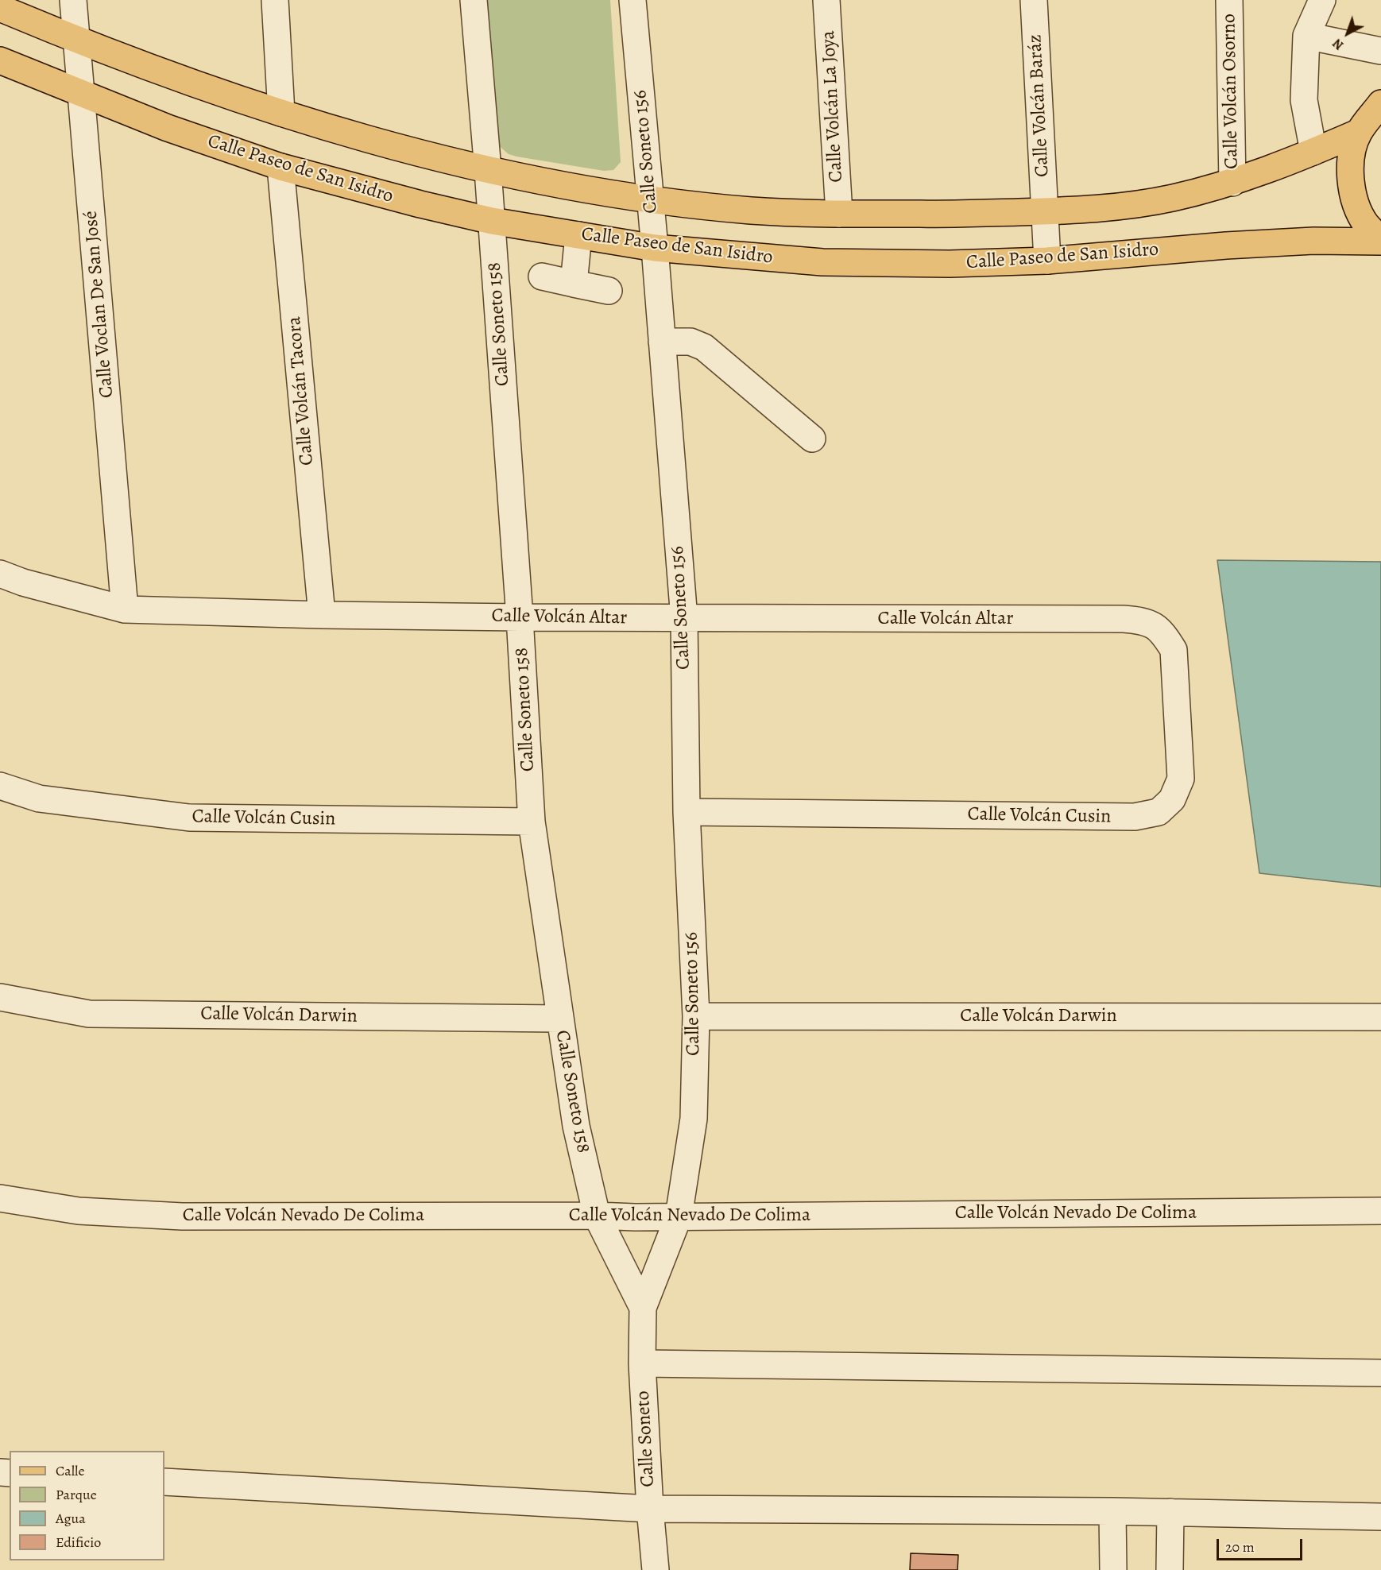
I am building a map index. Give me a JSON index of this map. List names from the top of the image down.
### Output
{
  "streets": {
    "main road": ["Calle Paseo de San Isidro"],
    "street": [
      "Calle Volcán Osorno",
      "Calle Volcán Baráz",
      "Calle Volcán La Joya",
      "Calle Soneto 156",
      "Calle Voclan De San José",
      "Calle Soneto 158",
      "Calle Volcán Tacora",
      "Calle Volcán Altar",
      "Calle Volcán Cusin",
      "Calle Volcán Darwin",
      "Calle Volcán Nevado De Colima",
      "Calle Soneto"
    ]
  },
  "crossings": [
    ["Calle Volcán Baráz", "Calle Paseo de San Isidro"],
    ["Calle Soneto 156", "Calle Paseo de San Isidro"],
    ["Calle Soneto 156", "Calle Volcán Altar"],
    ["Calle Soneto 156", "Calle Volcán Cusin"],
    ["Calle Soneto 156", "Calle Volcán Darwin"],
    ["Calle Soneto 156", "Calle Volcán Nevado De Colima"],
    ["Calle Soneto 156", "Calle Soneto"],
    ["Calle Paseo de San Isidro", "Calle Voclan De San José"],
    ["Calle Paseo de San Isidro", "Calle Soneto 158"],
    ["Calle Paseo de San Isidro", "Calle Volcán Tacora"],
    ["Calle Voclan De San José", "Calle Volcán Altar"],
    ["Calle Soneto 158", "Calle Volcán Altar"],
    ["Calle Soneto 158", "Calle Volcán Cusin"],
    ["Calle Soneto 158", "Calle Volcán Darwin"],
    ["Calle Soneto 158", "Calle Volcán Nevado De Colima"],
    ["Calle Soneto 158", "Calle Soneto"],
    ["Calle Volcán Tacora", "Calle Volcán Altar"],
    ["Calle Volcán Altar", "Calle Volcán Cusin"],
    ["Calle Volcán Nevado De Colima", "Calle Soneto"]
  ],
  "legend": [
    "Calle",
    "Parque",
    "Agua",
    "Edificio"
  ],
  "scale_bar": "20 m",
  "north": "bottom left"
}
